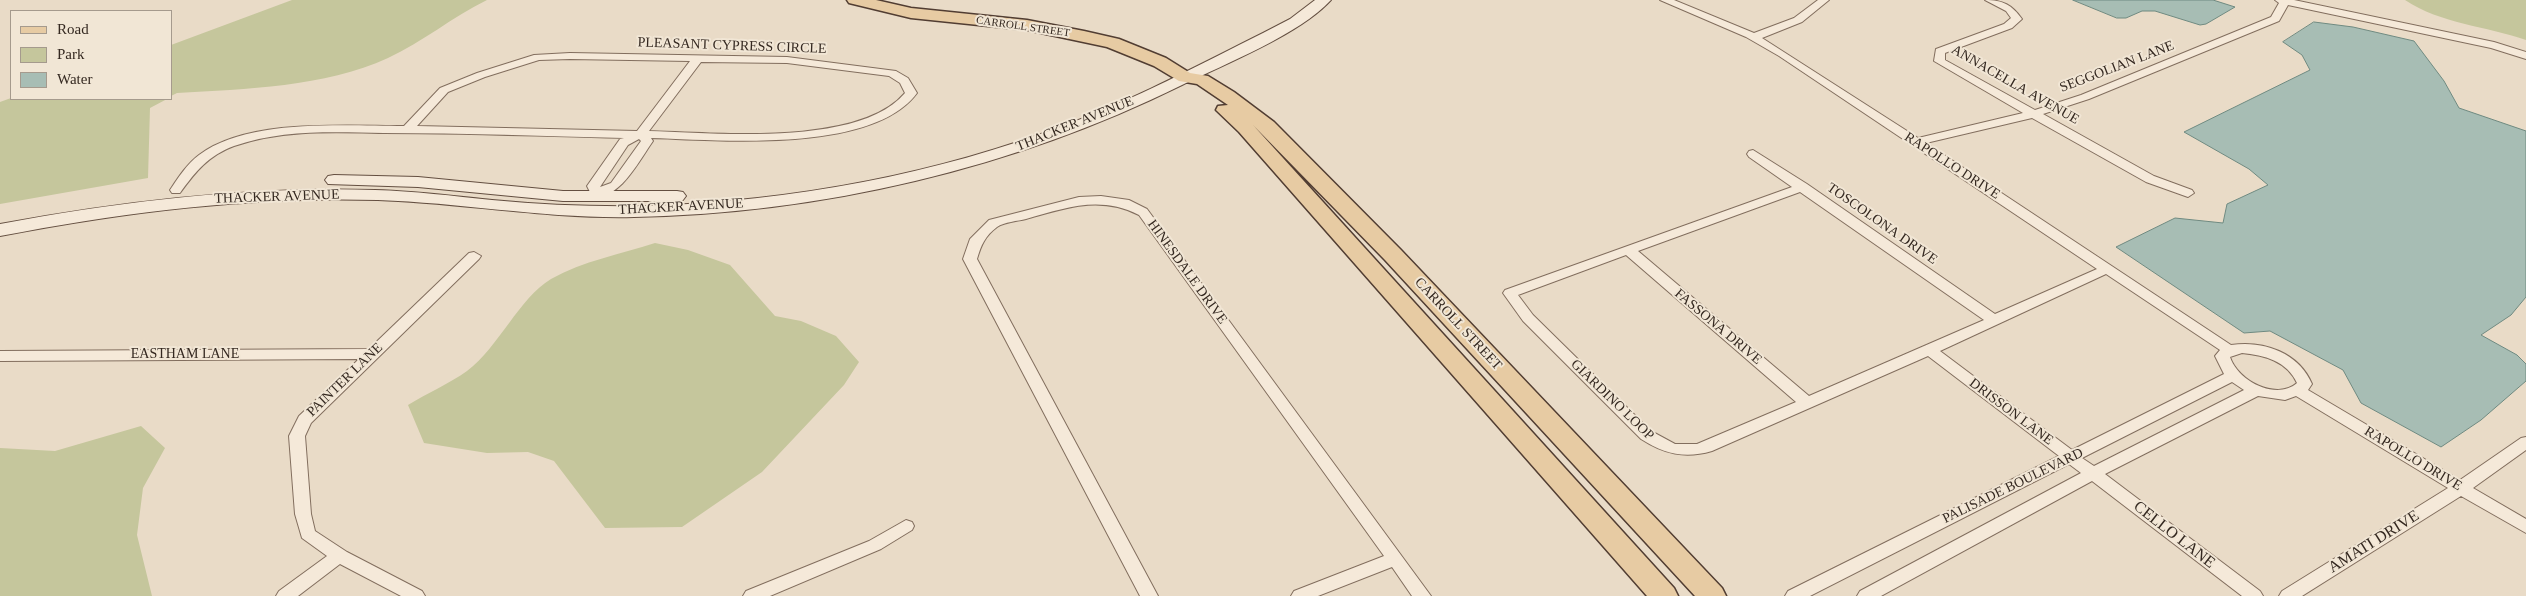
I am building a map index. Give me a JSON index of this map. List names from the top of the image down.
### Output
{
  "streets": {
    "main road": ["CARROLL STREET"],
    "street": [
      "PLEASANT CYPRESS CIRCLE",
      "SEGGOLIAN LANE",
      "ANNACELLA AVENUE",
      "THACKER AVENUE",
      "RAPOLLO DRIVE",
      "TOSCOLONA DRIVE",
      "HINESDALE DRIVE",
      "FASSONA DRIVE",
      "EASTHAM LANE",
      "PAINTER LANE",
      "GIARDINO LOOP",
      "DRISSON LANE",
      "PALISADE BOULEVARD",
      "CELLO LANE",
      "AMATI DRIVE"
    ]
  },
  "crossings": [
    ["CARROLL STREET", "THACKER AVENUE"],
    ["PLEASANT CYPRESS CIRCLE", "THACKER AVENUE"],
    ["SEGGOLIAN LANE", "ANNACELLA AVENUE"],
    ["SEGGOLIAN LANE", "RAPOLLO DRIVE"],
    ["RAPOLLO DRIVE", "GIARDINO LOOP"],
    ["RAPOLLO DRIVE", "AMATI DRIVE"],
    ["TOSCOLONA DRIVE", "GIARDINO LOOP"],
    ["FASSONA DRIVE", "GIARDINO LOOP"],
    ["EASTHAM LANE", "PAINTER LANE"],
    ["GIARDINO LOOP", "DRISSON LANE"],
    ["DRISSON LANE", "PALISADE BOULEVARD"],
    ["DRISSON LANE", "CELLO LANE"],
    ["PALISADE BOULEVARD", "CELLO LANE"]
  ],
  "legend": ["Road", "Park", "Water"]
}
